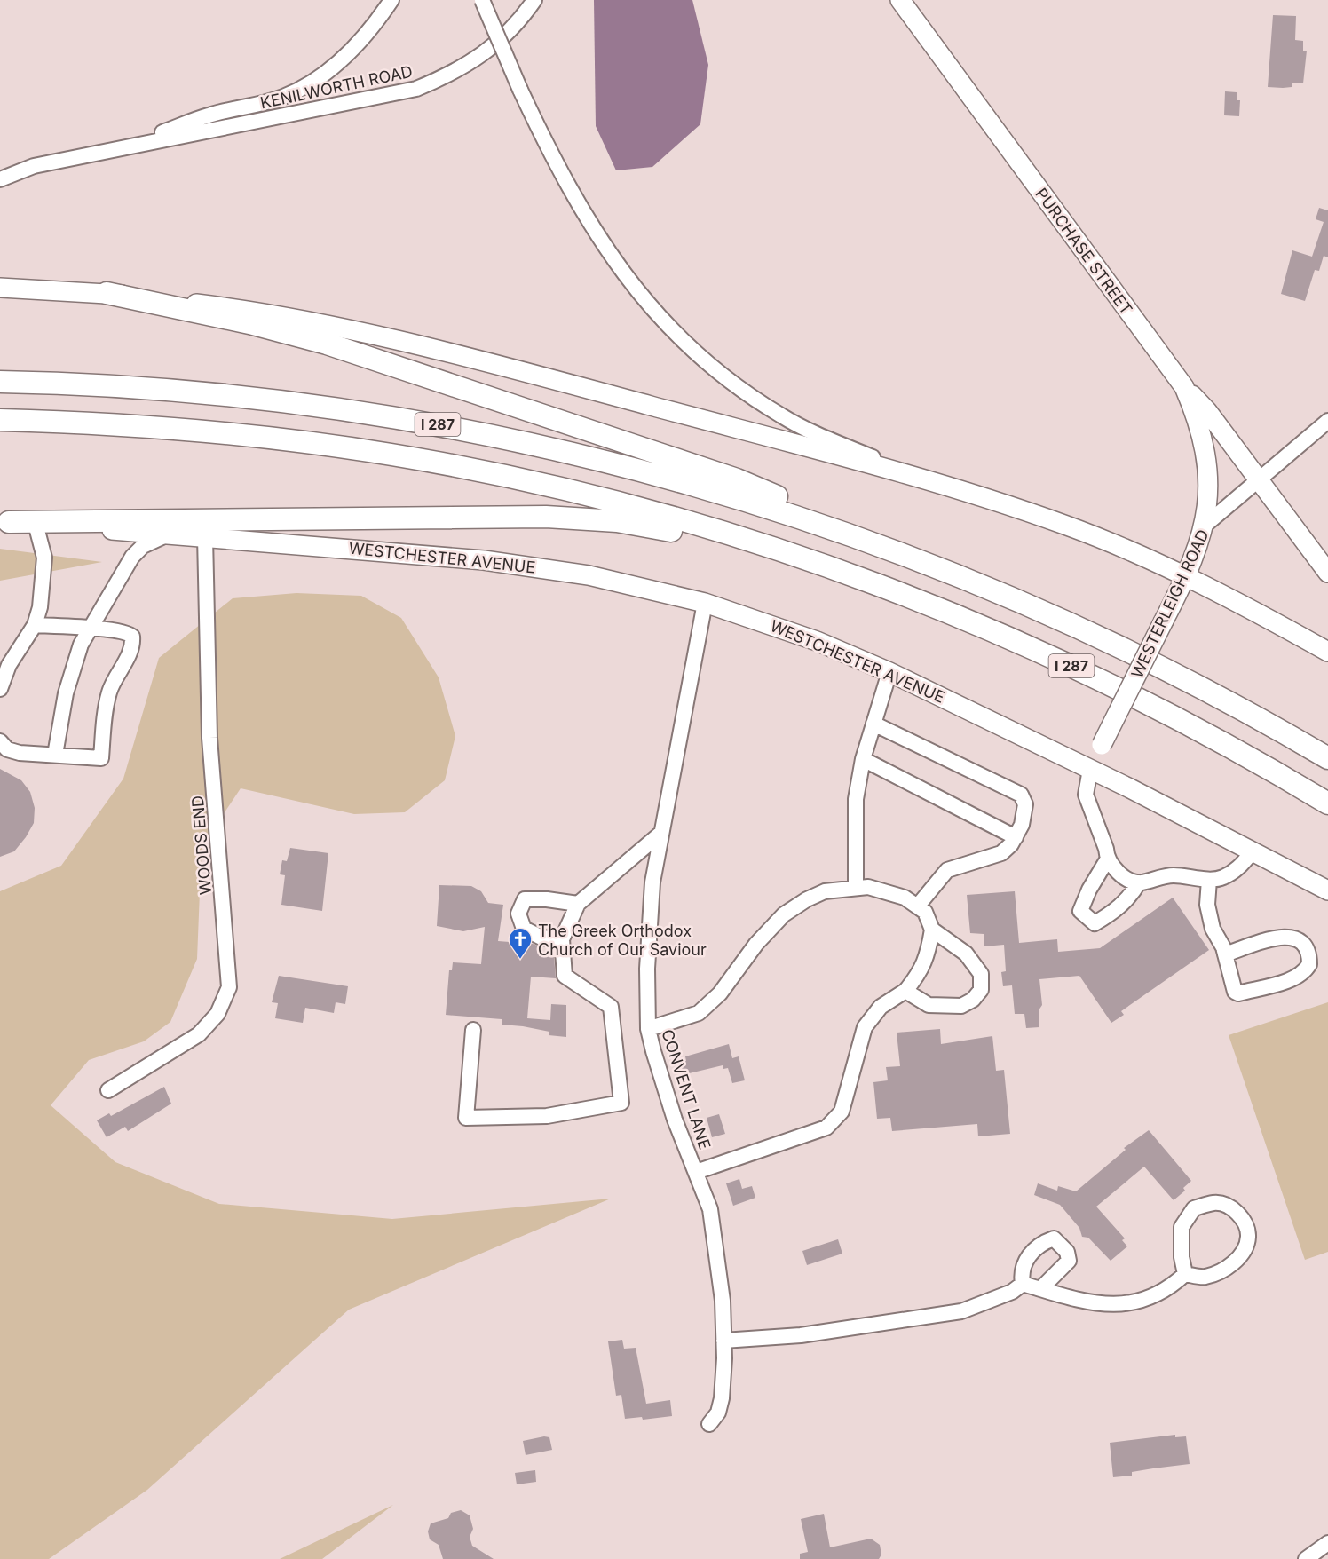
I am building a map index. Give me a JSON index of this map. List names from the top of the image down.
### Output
{
  "streets": {
    "highway": ["I 287"],
    "main road": ["PURCHASE STREET", "WESTCHESTER AVENUE", "WESTERLEIGH ROAD"],
    "street": ["KENILWORTH ROAD", "WOODS END", "CONVENT LANE"]
  },
  "crossings": [
    ["PURCHASE STREET", "WESTERLEIGH ROAD"],
    ["WESTCHESTER AVENUE", "WESTERLEIGH ROAD"],
    ["WESTCHESTER AVENUE", "WOODS END"],
    ["WESTCHESTER AVENUE", "CONVENT LANE"]
  ],
  "places": {
    "church": ["The Greek Orthodox Church of Our Saviour"]
  }
}
